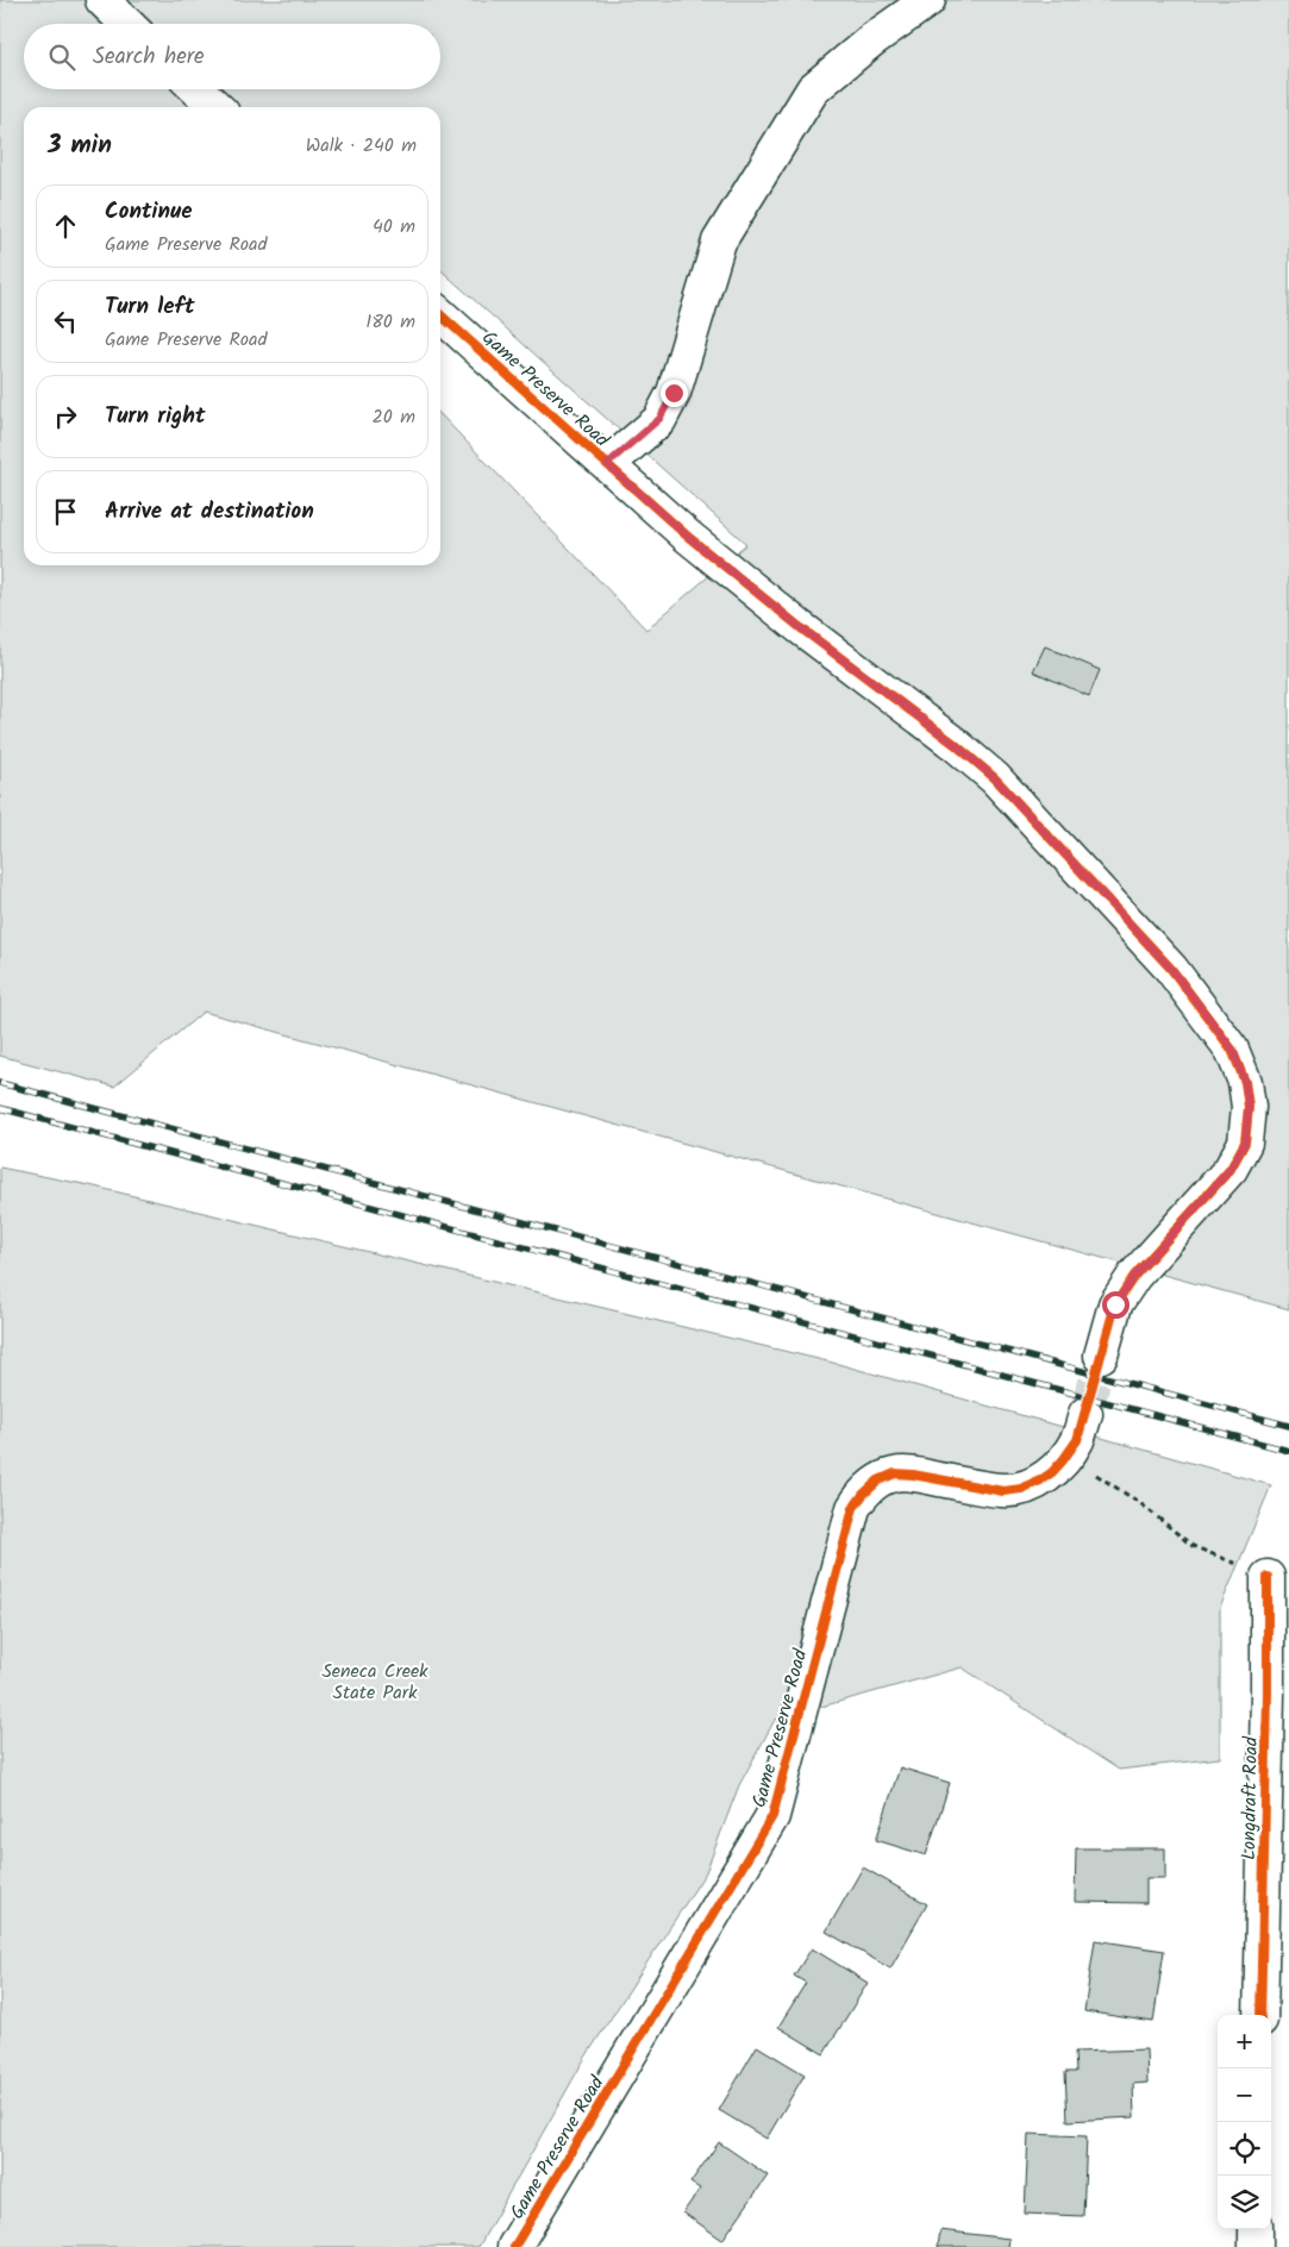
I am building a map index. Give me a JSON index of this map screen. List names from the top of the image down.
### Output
{
  "streets": {
    "street": ["Game Preserve Road", "Longdraft Road"]
  },
  "parks": ["Seneca Creek State Park"],
  "page": {
    "search": "Search here",
    "heading": ["3 min", "Walk · 240 m"],
    "list": [
      ["Continue", "Game Preserve Road", "40 m"],
      ["Turn left", "Game Preserve Road", "180 m"],
      ["Turn right", "20 m"],
      "Arrive at destination"
    ],
    "map_buttons": ["+", "−"]
  }
}
